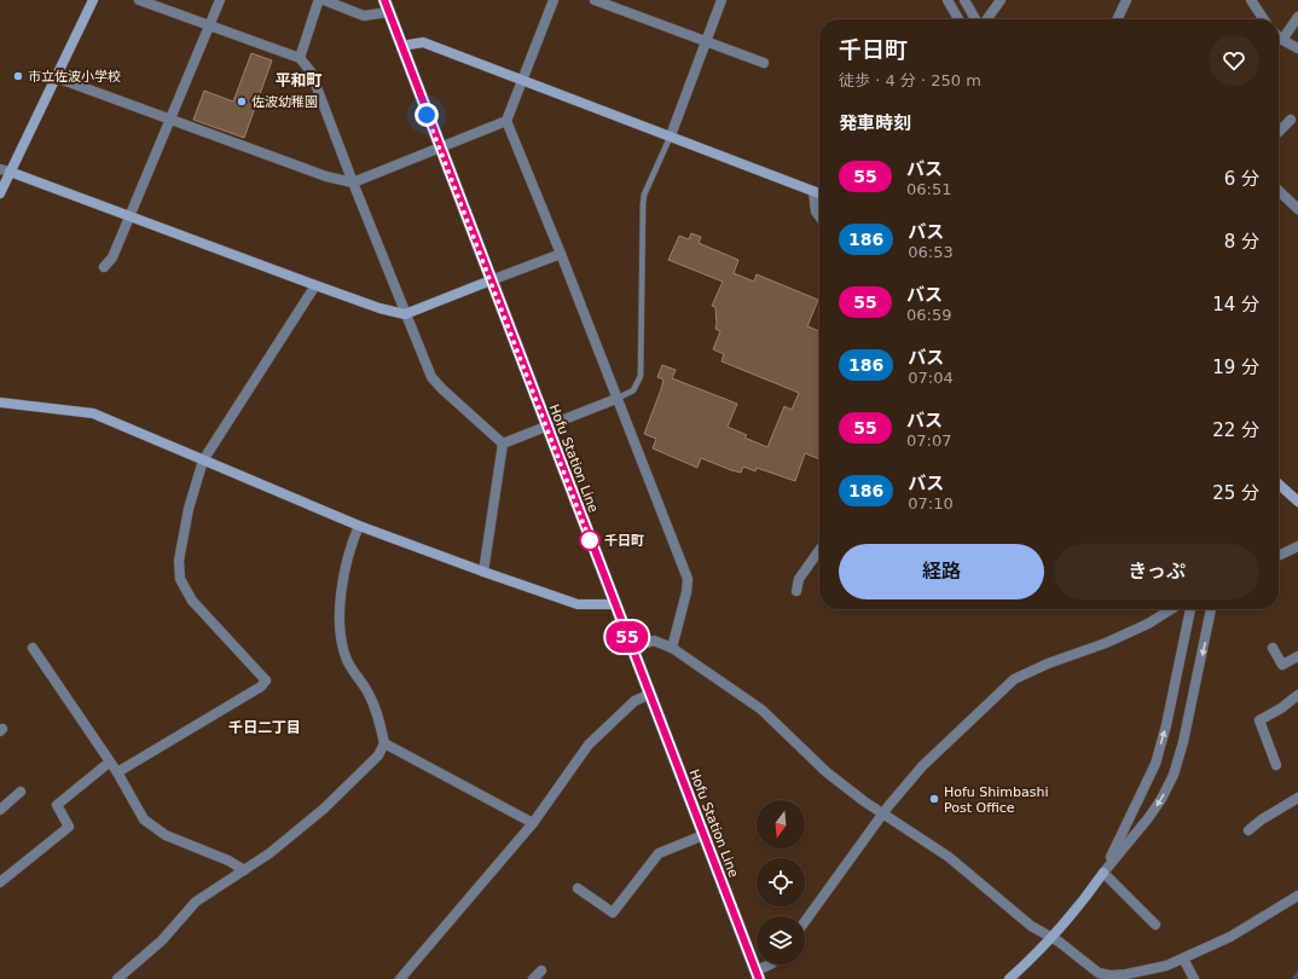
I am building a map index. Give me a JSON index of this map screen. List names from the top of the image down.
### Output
{
  "streets": {
    "main road": ["Hofu Station Line"]
  },
  "districts": ["平和町", "千日二丁目"],
  "places": [
    "市立佐波小学校",
    "佐波幼稚園",
    "千日町",
    "Hofu Shimbashi Post Office"
  ],
  "lines": ["bus line 55"],
  "north": "bottom",
  "page": {
    "on_map": "55",
    "heading": [
      ["千日町", "徒歩 · 4 分 · 250 m"],
      "発車時刻"
    ],
    "list": [
      {
        "mark": "55",
        "name": "バス",
        "note": "06:51",
        "value": "6 分"
      },
      {
        "mark": "186",
        "name": "バス",
        "note": "06:53",
        "value": "8 分"
      },
      {
        "mark": "55",
        "name": "バス",
        "note": "06:59",
        "value": "14 分"
      },
      {
        "mark": "186",
        "name": "バス",
        "note": "07:04",
        "value": "19 分"
      },
      {
        "mark": "55",
        "name": "バス",
        "note": "07:07",
        "value": "22 分"
      },
      {
        "mark": "186",
        "name": "バス",
        "note": "07:10",
        "value": "25 分"
      }
    ],
    "buttons": ["経路", "きっぷ"]
  }
}
